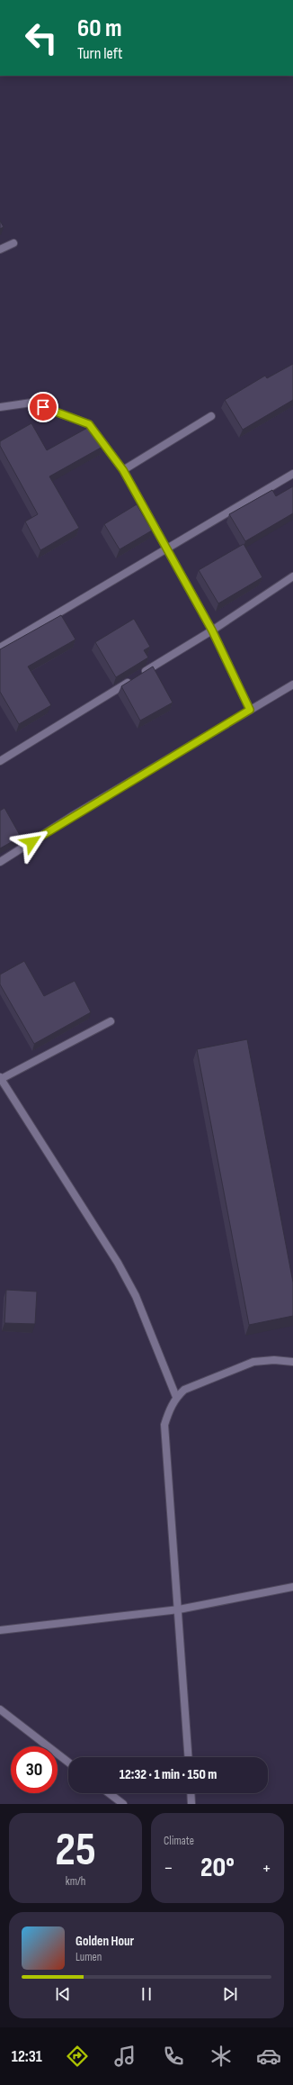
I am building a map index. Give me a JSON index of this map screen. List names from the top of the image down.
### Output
{
  "page": {
    "turn": ["60 m", "Turn left"],
    "limit": "30",
    "trip": "12:32 · 1 min · 150 m",
    "tile": [
      ["25", "km/h"],
      "Climate"
    ],
    "heat": ["−", "20°", "+"],
    "song": ["Golden Hour", "Lumen"],
    "tabs": "12:31"
  }
}
